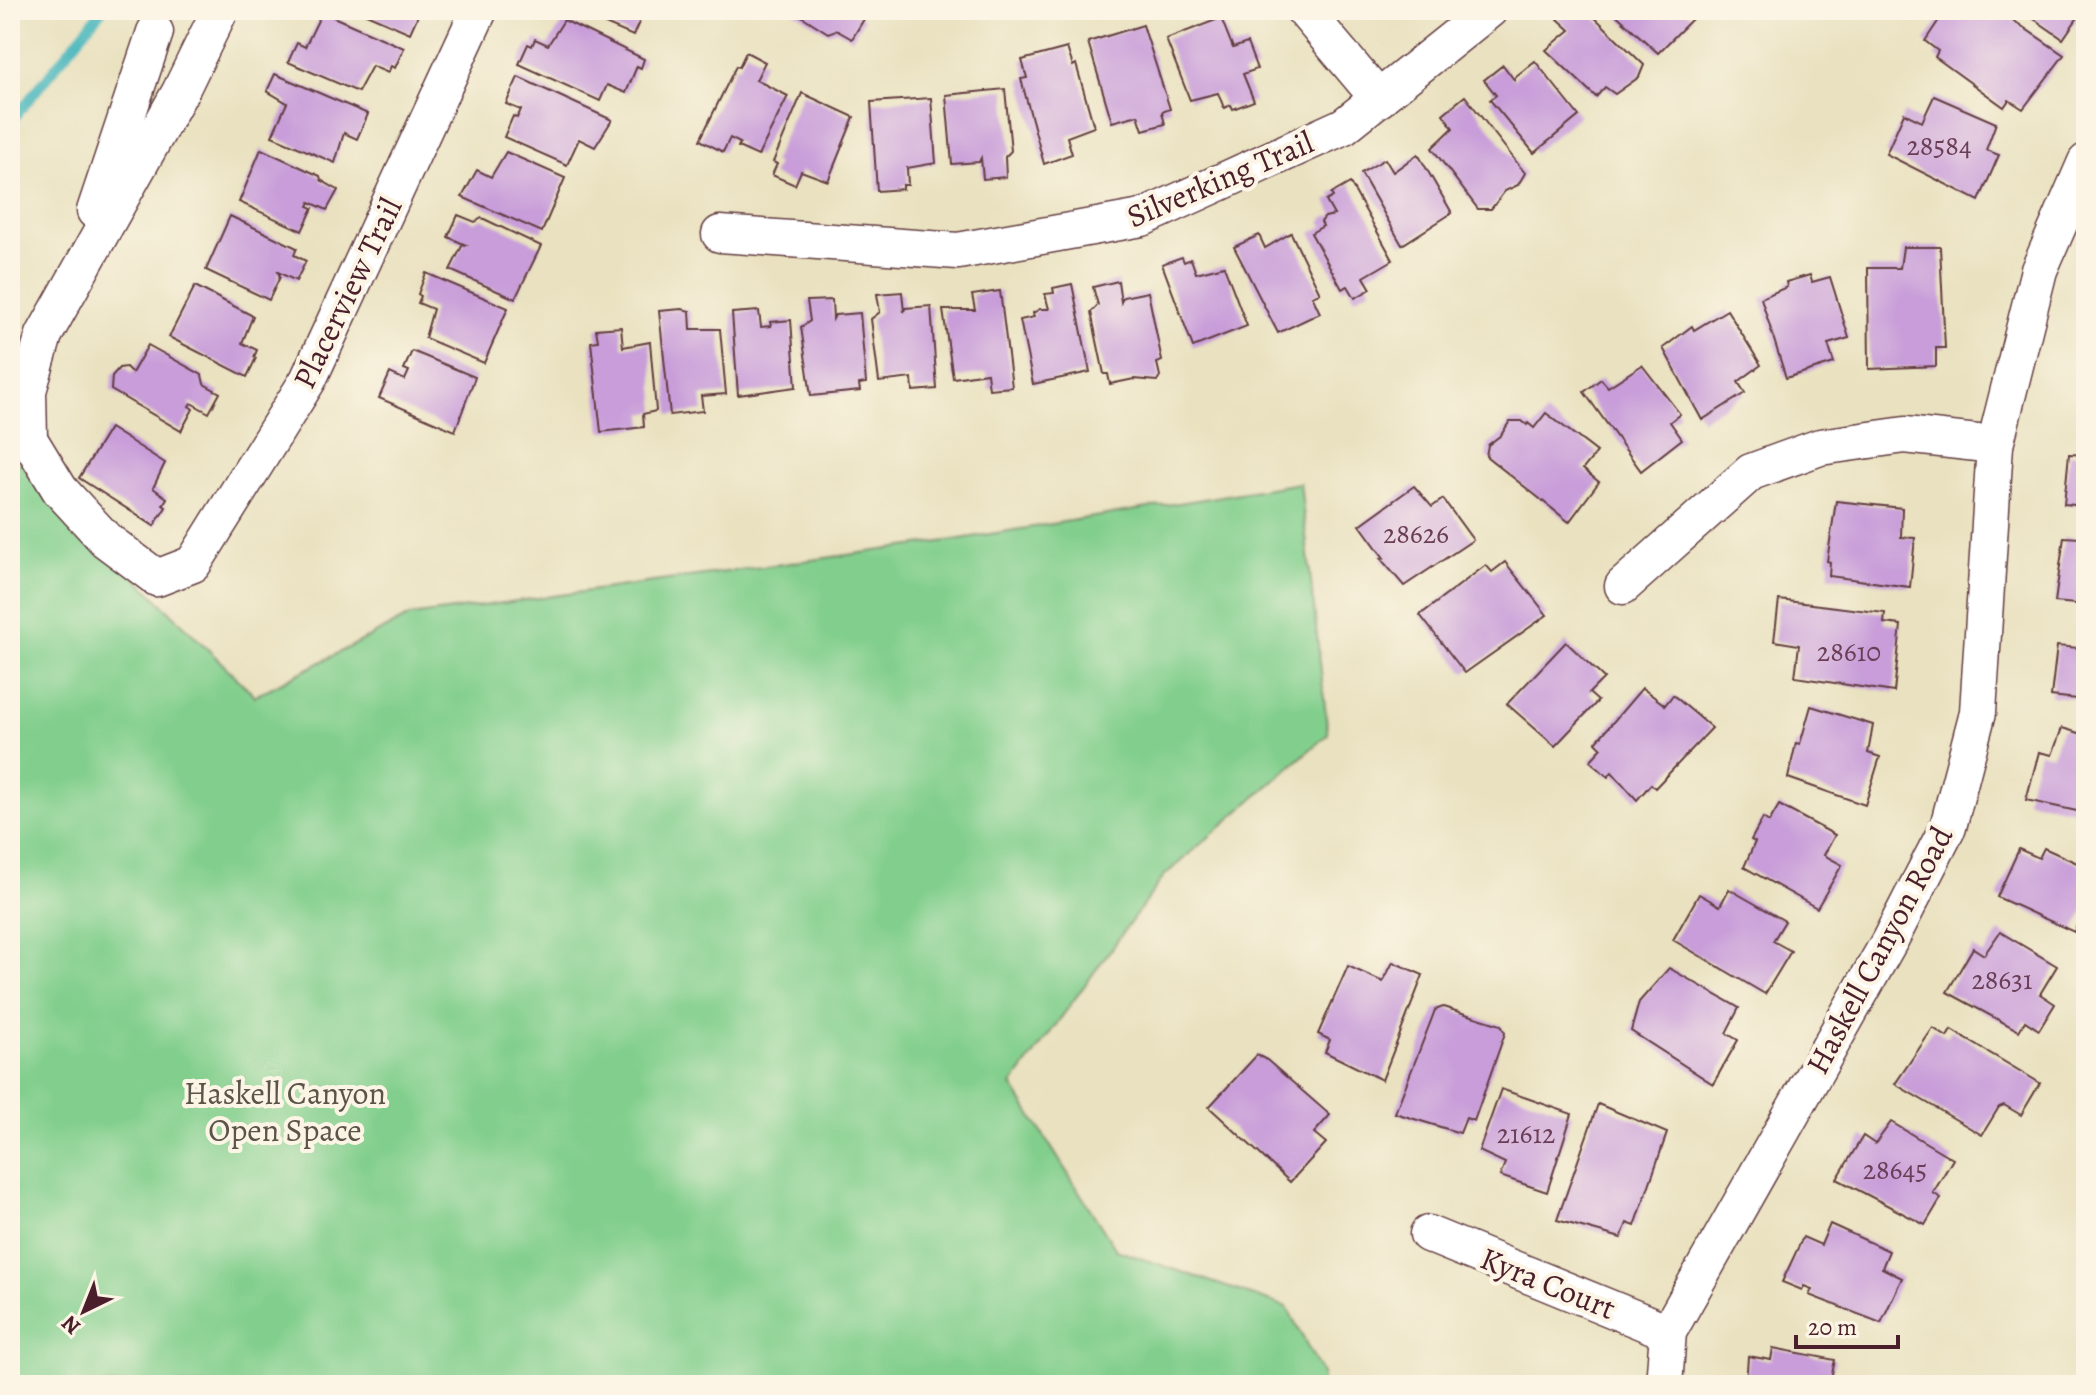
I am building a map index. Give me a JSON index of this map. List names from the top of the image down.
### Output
{
  "streets": {
    "street": [
      "Silverking Trail",
      "Placerview Trail",
      "Haskell Canyon Road",
      "Kyra Court"
    ]
  },
  "crossings": [
    ["Haskell Canyon Road", "Kyra Court"]
  ],
  "parks": ["Haskell Canyon Open Space"],
  "house_numbers": [
    "28584",
    "28626",
    "28610",
    "28631",
    "21612",
    "28645"
  ],
  "scale_bar": "20 m",
  "north": "bottom left"
}
